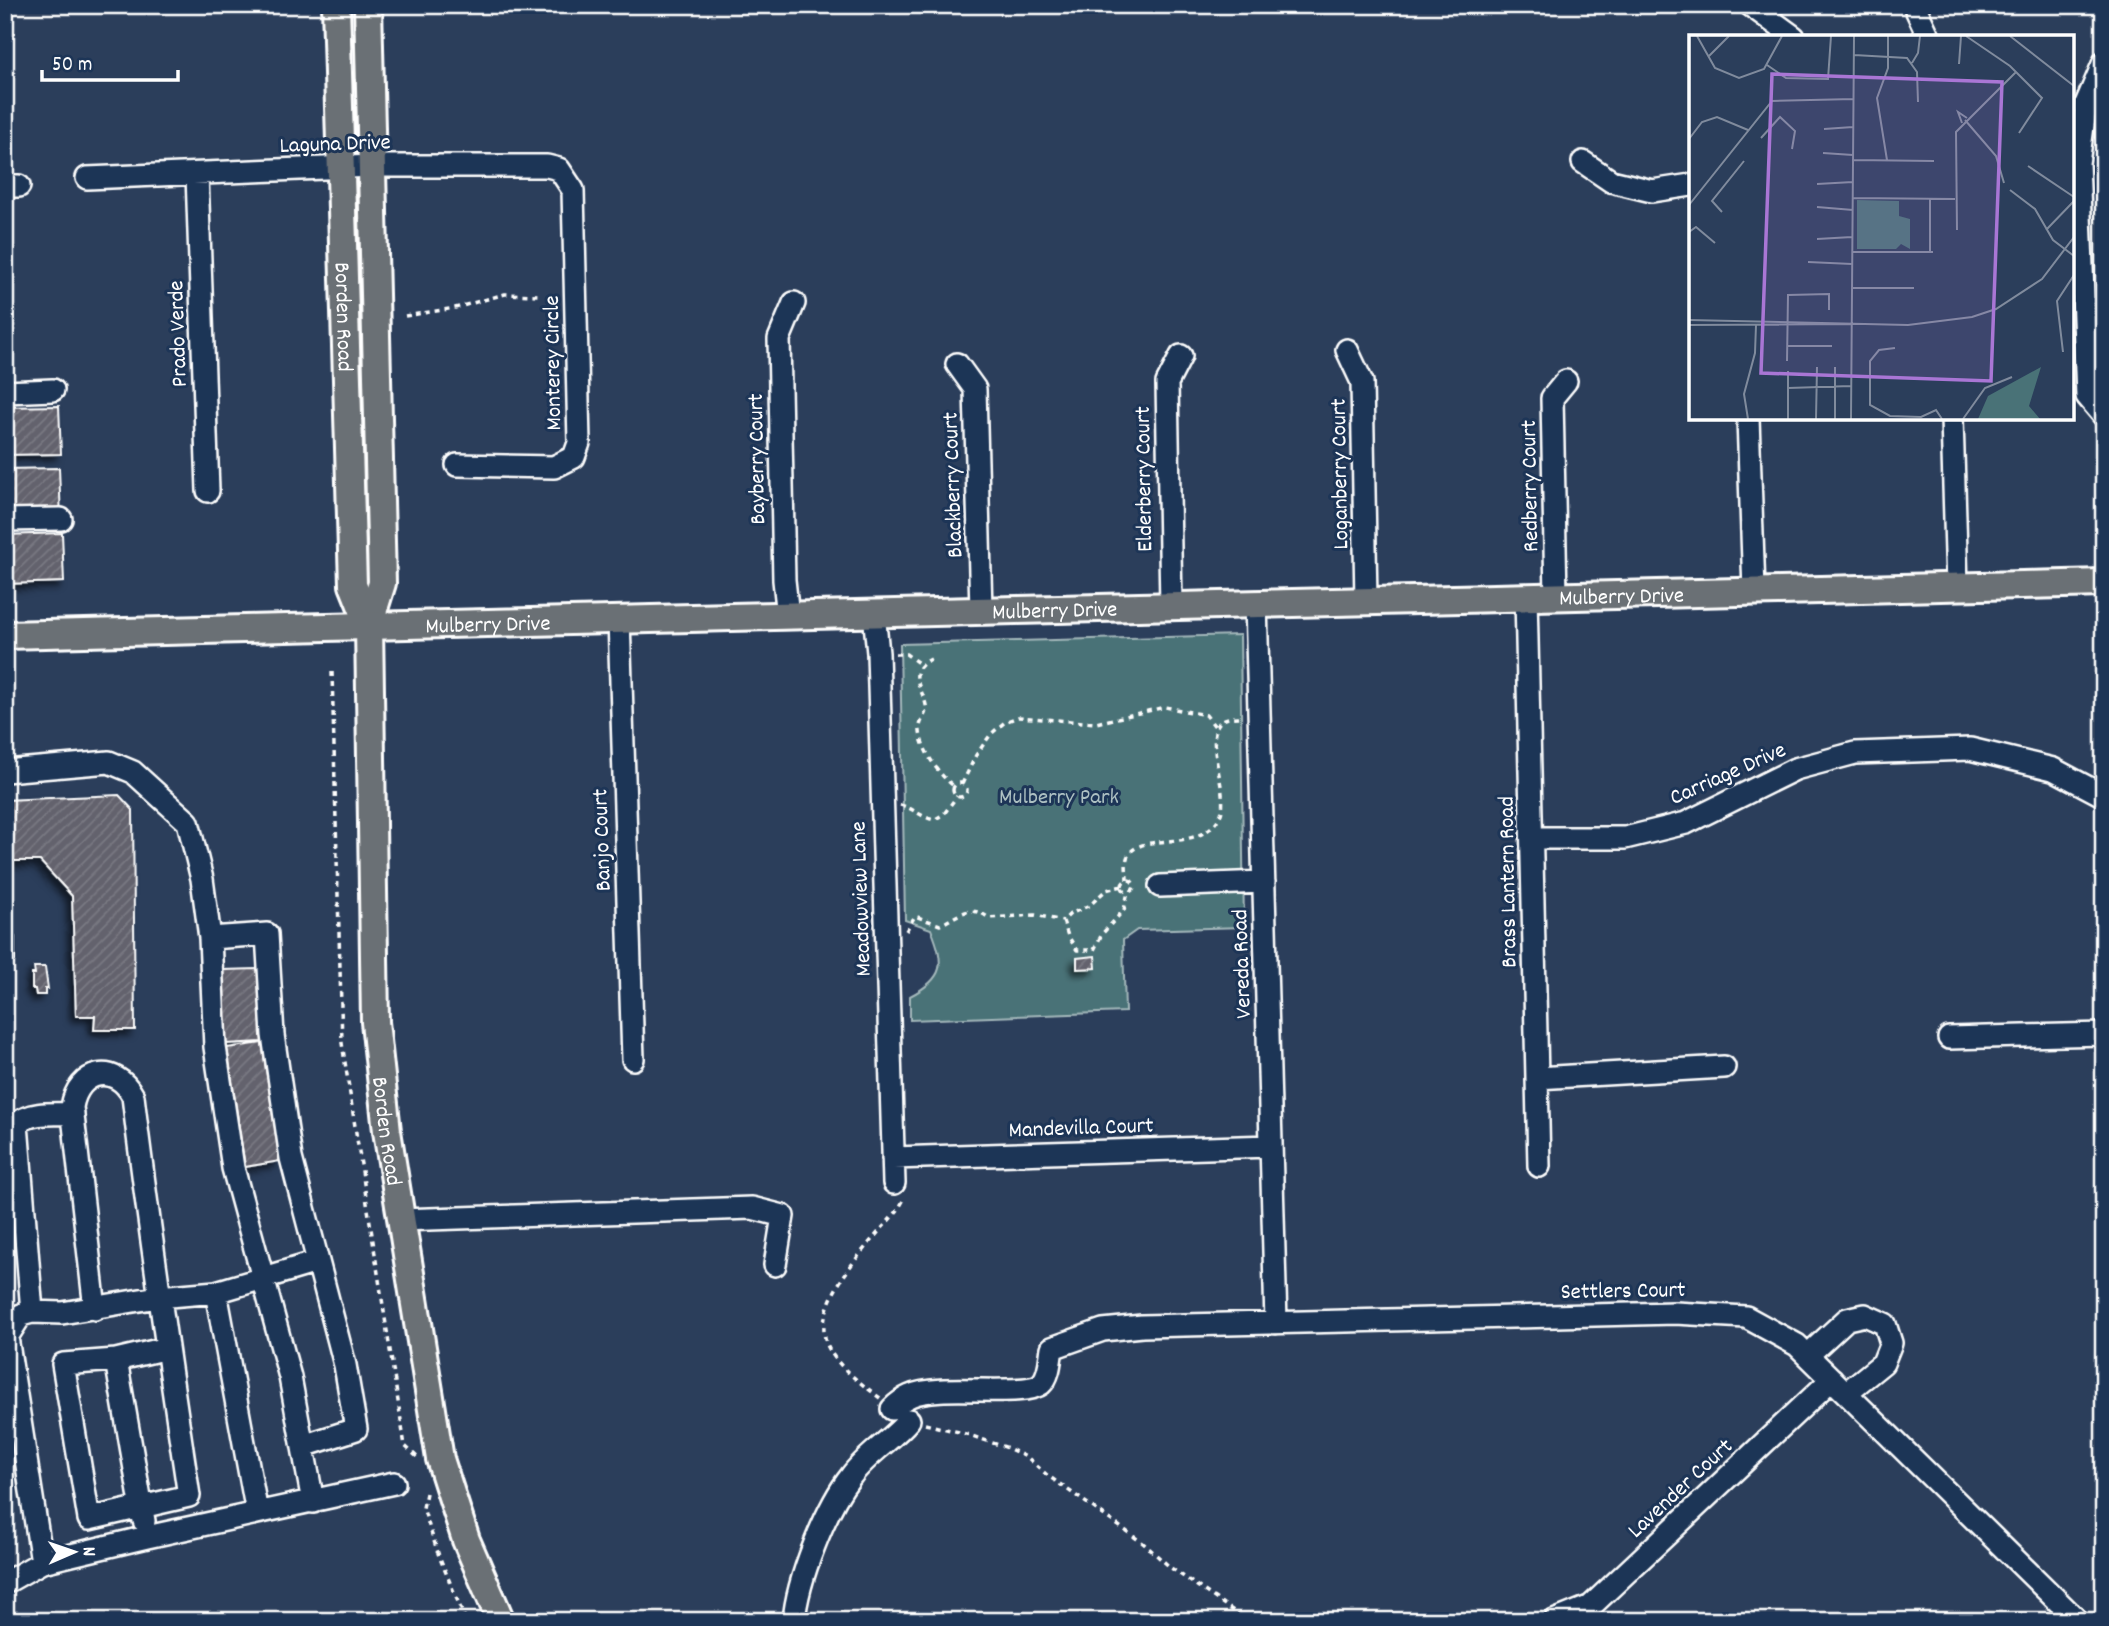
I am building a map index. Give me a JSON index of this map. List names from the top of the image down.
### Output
{
  "streets": {
    "main road": ["Borden Road", "Mulberry Drive"],
    "street": [
      "Laguna Drive",
      "Prado Verde",
      "Monterey Circle",
      "Bayberry Court",
      "Loganberry Court",
      "Elderberry Court",
      "Blackberry Court",
      "Redberry Court",
      "Carriage Drive",
      "Banjo Court",
      "Brass Lantern Road",
      "Meadowview Lane",
      "Vereda Road",
      "Mandevilla Court",
      "Settlers Court",
      "Lavender Court"
    ]
  },
  "crossings": [
    ["Laguna Drive", "Borden Road"],
    ["Laguna Drive", "Prado Verde"],
    ["Laguna Drive", "Monterey Circle"],
    ["Borden Road", "Mulberry Drive"],
    ["Bayberry Court", "Mulberry Drive"],
    ["Loganberry Court", "Mulberry Drive"],
    ["Elderberry Court", "Mulberry Drive"],
    ["Blackberry Court", "Mulberry Drive"],
    ["Redberry Court", "Mulberry Drive"],
    ["Mulberry Drive", "Banjo Court"],
    ["Mulberry Drive", "Brass Lantern Road"],
    ["Mulberry Drive", "Meadowview Lane"],
    ["Mulberry Drive", "Vereda Road"],
    ["Carriage Drive", "Brass Lantern Road"],
    ["Meadowview Lane", "Mandevilla Court"],
    ["Vereda Road", "Mandevilla Court"],
    ["Vereda Road", "Settlers Court"],
    ["Settlers Court", "Lavender Court"]
  ],
  "parks": ["Mulberry Park"],
  "scale_bar": "50 m",
  "north": "right"
}
